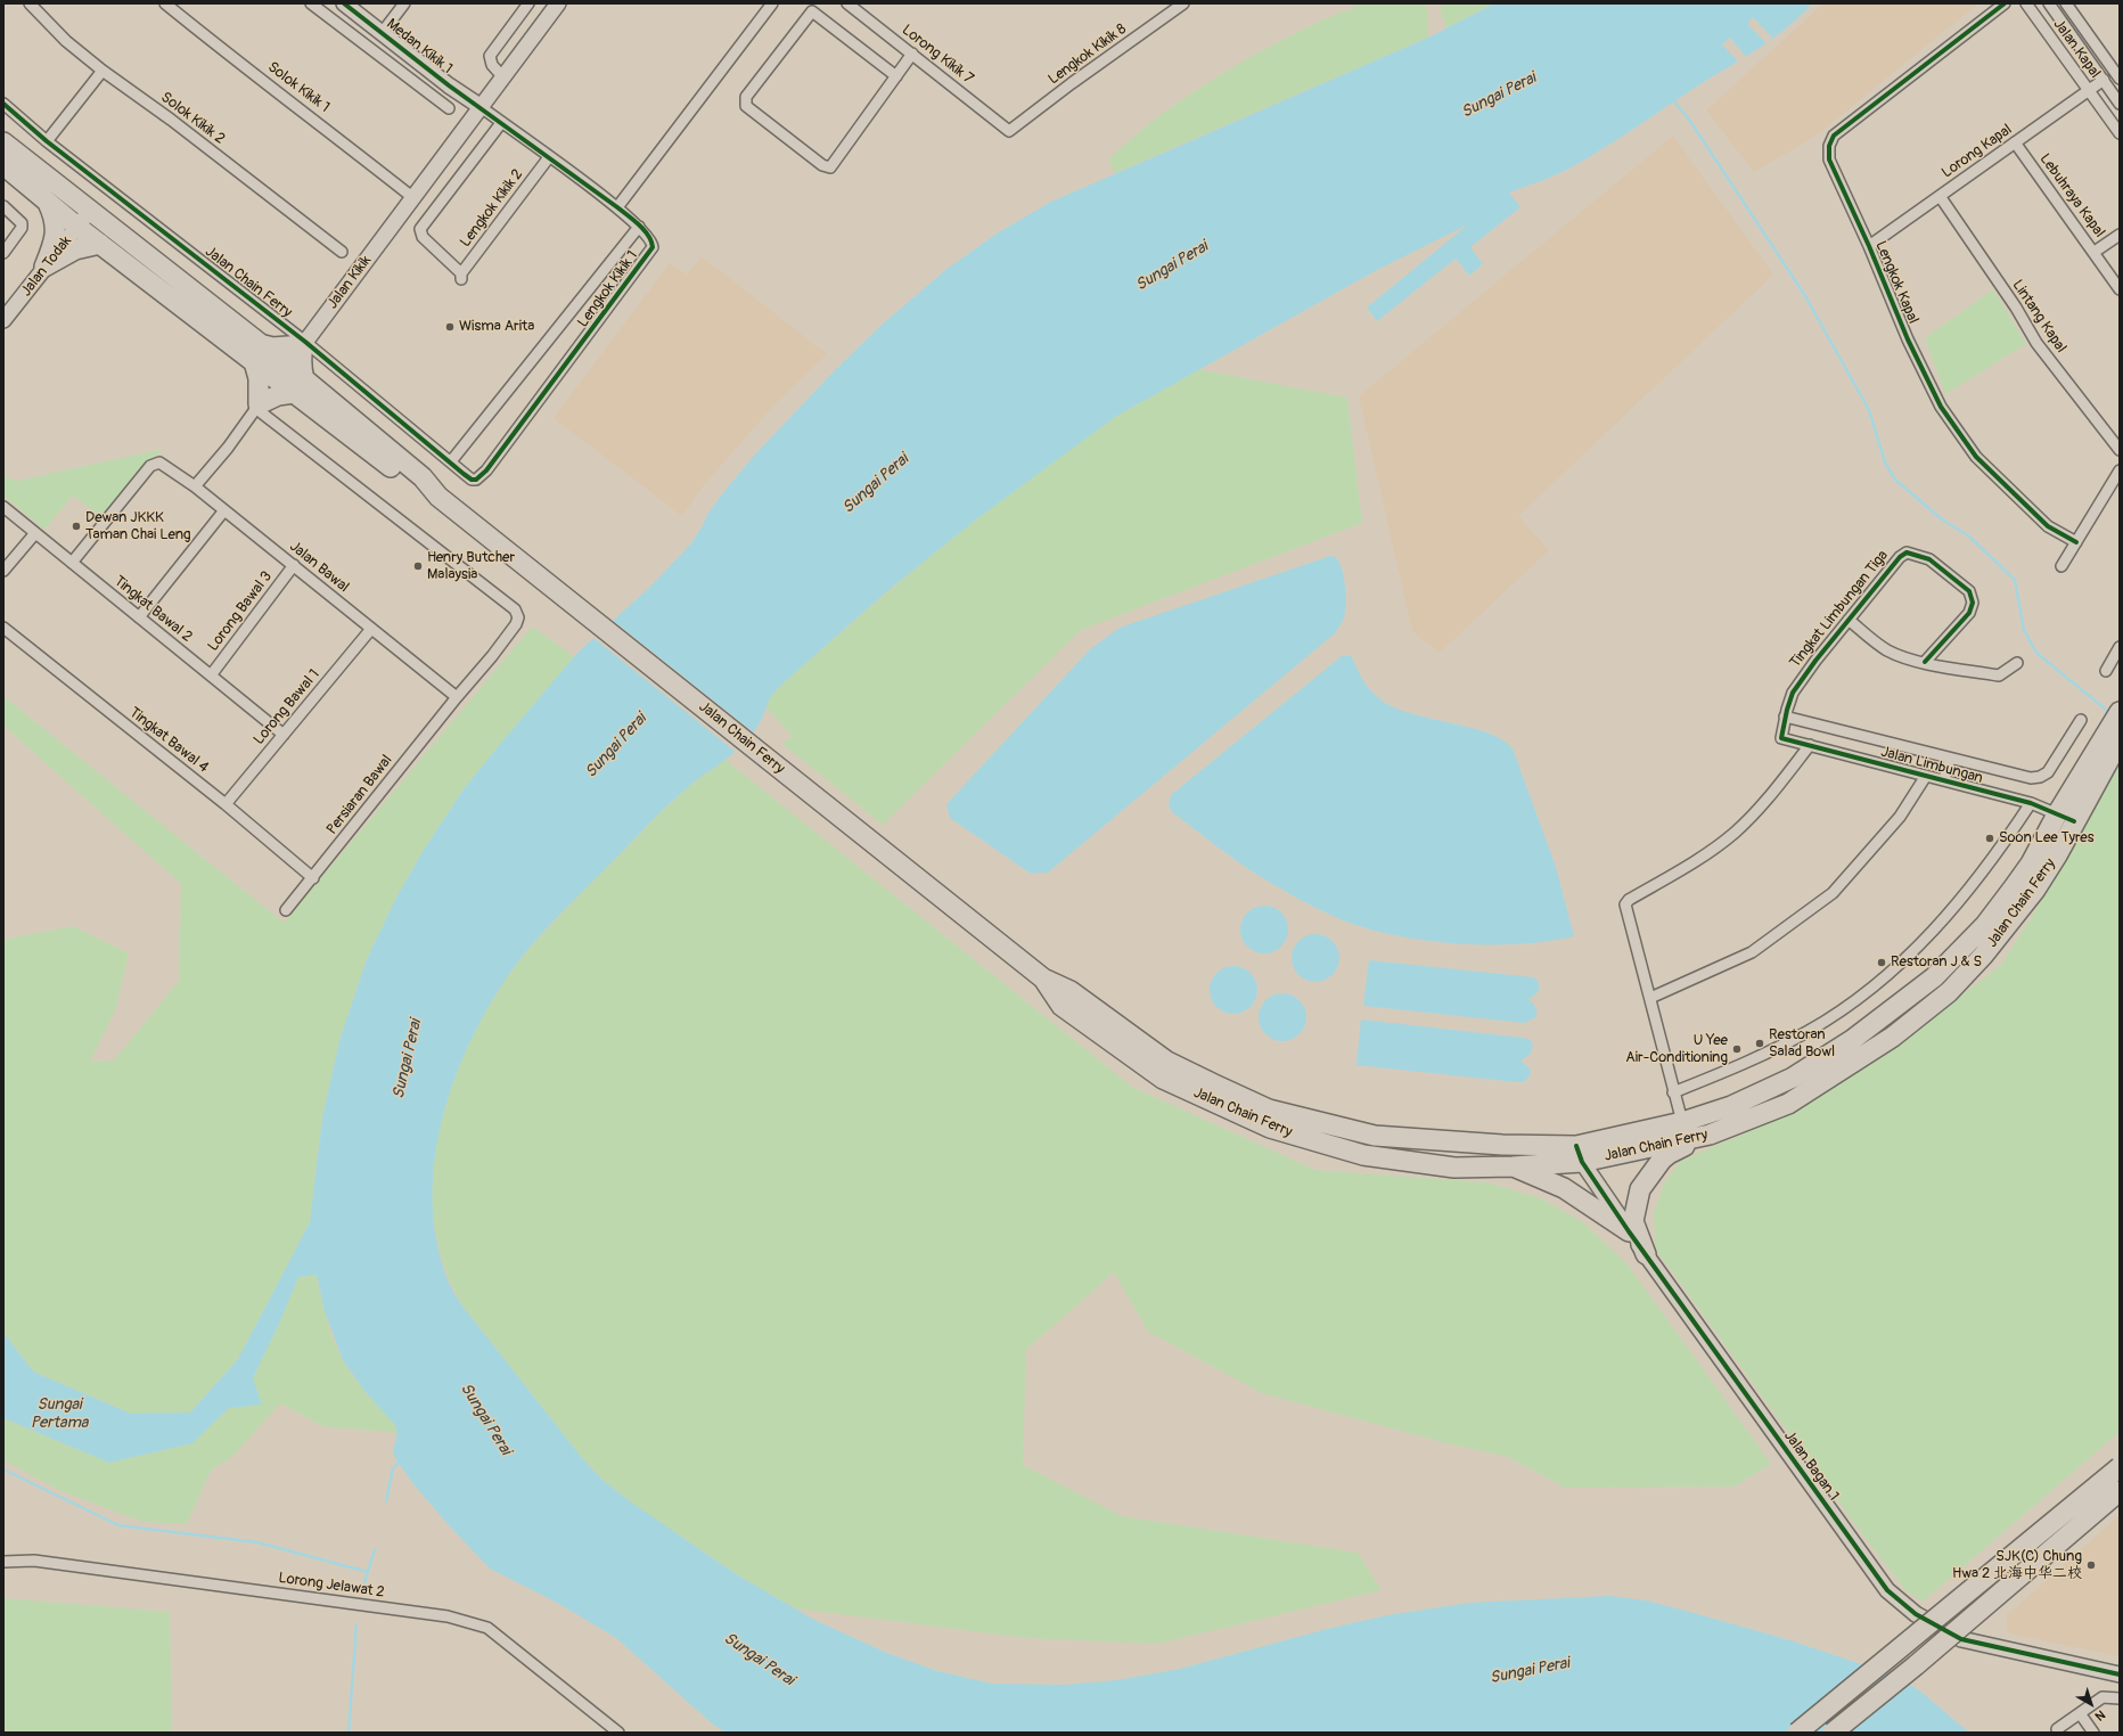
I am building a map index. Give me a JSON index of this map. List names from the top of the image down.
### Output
{
  "streets": {
    "highway": ["Jalan Chain Ferry"],
    "street": [
      "Medan Kikik 1",
      "Jalan Kapal",
      "Lorong Kikik 7",
      "Lengkok Kikik 8",
      "Solok Kikik 1",
      "Solok Kikik 2",
      "Lorong Kapal",
      "Lebuhraya Kapal",
      "Lengkok Kikik 2",
      "Jalan Todak",
      "Jalan Kikik",
      "Lengkok Kapal",
      "Lengkok Kikik 1",
      "Lintang Kapal",
      "Jalan Bawal",
      "Tingkat Bawal 2",
      "Tingkat Limbungan Tiga",
      "Lorong Bawal 3",
      "Lorong Bawal 1",
      "Tingkat Bawal 4",
      "Jalan Limbungan",
      "Persiaran Bawal",
      "Jalan Bagan 1",
      "Lorong Jelawat 2"
    ]
  },
  "crossings": [
    ["Medan Kikik 1", "Jalan Kikik"],
    ["Medan Kikik 1", "Lengkok Kikik 1"],
    ["Jalan Kapal", "Lorong Kapal"],
    ["Lorong Kikik 7", "Lengkok Kikik 8"],
    ["Solok Kikik 1", "Jalan Kikik"],
    ["Lorong Kapal", "Lebuhraya Kapal"],
    ["Lorong Kapal", "Lengkok Kapal"],
    ["Lorong Kapal", "Lintang Kapal"],
    ["Lengkok Kikik 2", "Lengkok Kikik 1"],
    ["Jalan Todak", "Jalan Chain Ferry"],
    ["Jalan Chain Ferry", "Jalan Kikik"],
    ["Jalan Chain Ferry", "Lengkok Kikik 1"],
    ["Jalan Chain Ferry", "Jalan Limbungan"],
    ["Jalan Chain Ferry", "Jalan Bagan 1"],
    ["Jalan Kikik", "Lengkok Kikik 1"],
    ["Jalan Kikik", "Jalan Bawal"],
    ["Jalan Bawal", "Tingkat Bawal 2"],
    ["Jalan Bawal", "Lorong Bawal 3"],
    ["Jalan Bawal", "Lorong Bawal 1"],
    ["Jalan Bawal", "Persiaran Bawal"],
    ["Tingkat Bawal 2", "Lorong Bawal 3"],
    ["Tingkat Bawal 2", "Lorong Bawal 1"],
    ["Tingkat Limbungan Tiga", "Jalan Limbungan"],
    ["Lorong Bawal 1", "Tingkat Bawal 4"],
    ["Tingkat Bawal 4", "Persiaran Bawal"]
  ],
  "water": ["Sungai Perai", "Sungai Pertama"],
  "places": [
    "Wisma Arita",
    "Dewan JKKK Taman Chai Leng",
    "Henry Butcher Malaysia",
    "Soon Lee Tyres",
    "Restoran J & S",
    "Restoran Salad Bowl",
    "U Yee Air-Conditioning",
    "SJK(C) Chung Hwa 2 北海中华二校"
  ],
  "north": "bottom right"
}
